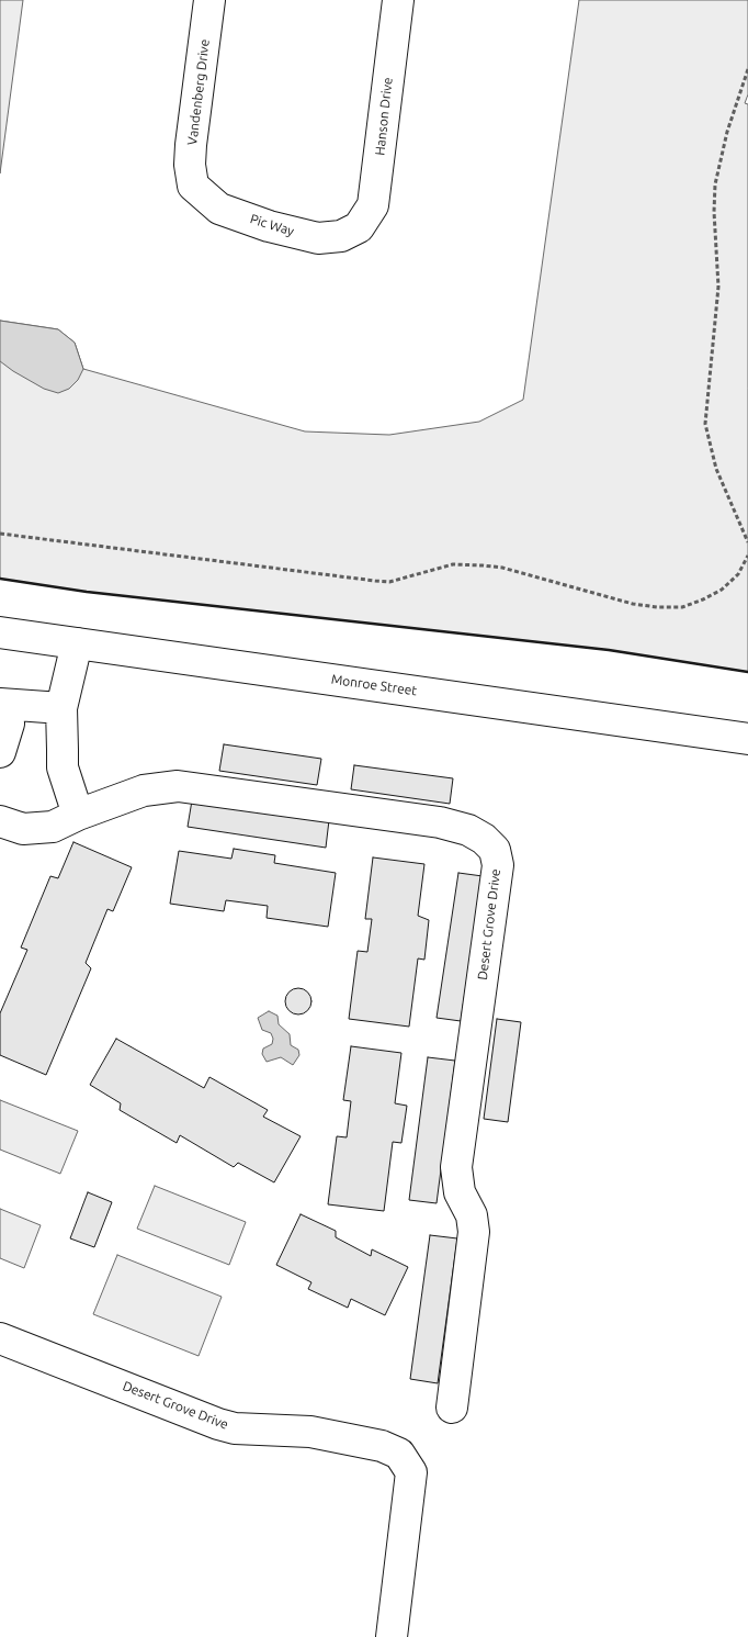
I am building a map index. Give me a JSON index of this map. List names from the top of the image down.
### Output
{
  "streets": {
    "main road": [
      "Vandenberg Drive",
      "Hanson Drive",
      "Pic Way",
      "Monroe Street",
      "Desert Grove Drive"
    ]
  },
  "crossings": [
    ["Vandenberg Drive", "Pic Way"],
    ["Hanson Drive", "Pic Way"]
  ]
}
